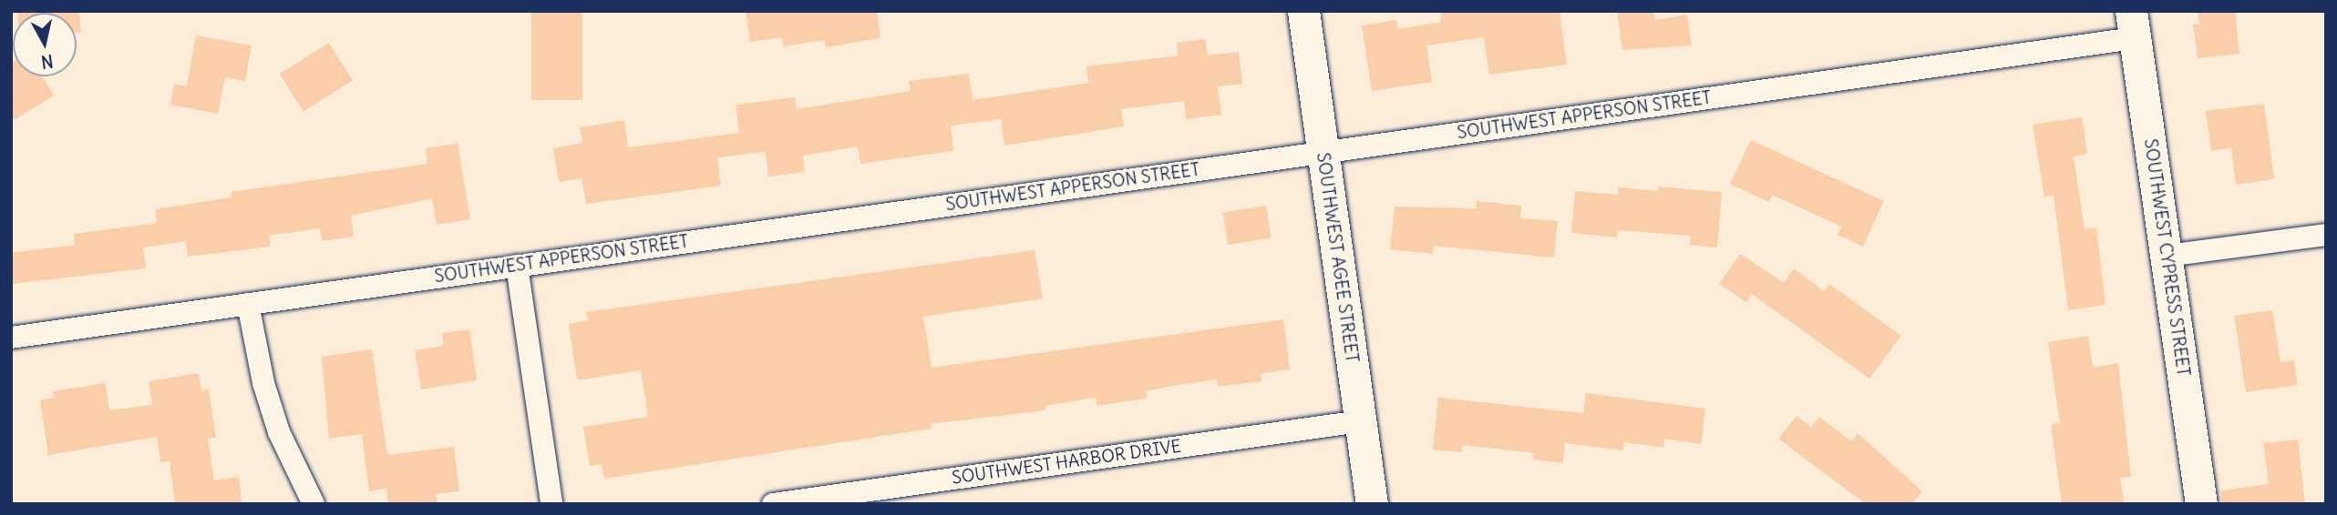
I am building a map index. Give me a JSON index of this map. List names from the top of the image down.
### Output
{
  "streets": {
    "street": [
      "SOUTHWEST APPERSON STREET",
      "SOUTHWEST AGEE STREET",
      "SOUTHWEST CYPRESS STREET",
      "SOUTHWEST HARBOR DRIVE"
    ]
  },
  "crossings": [
    ["SOUTHWEST APPERSON STREET", "SOUTHWEST AGEE STREET"],
    ["SOUTHWEST APPERSON STREET", "SOUTHWEST CYPRESS STREET"],
    ["SOUTHWEST AGEE STREET", "SOUTHWEST HARBOR DRIVE"]
  ],
  "north": "bottom"
}
